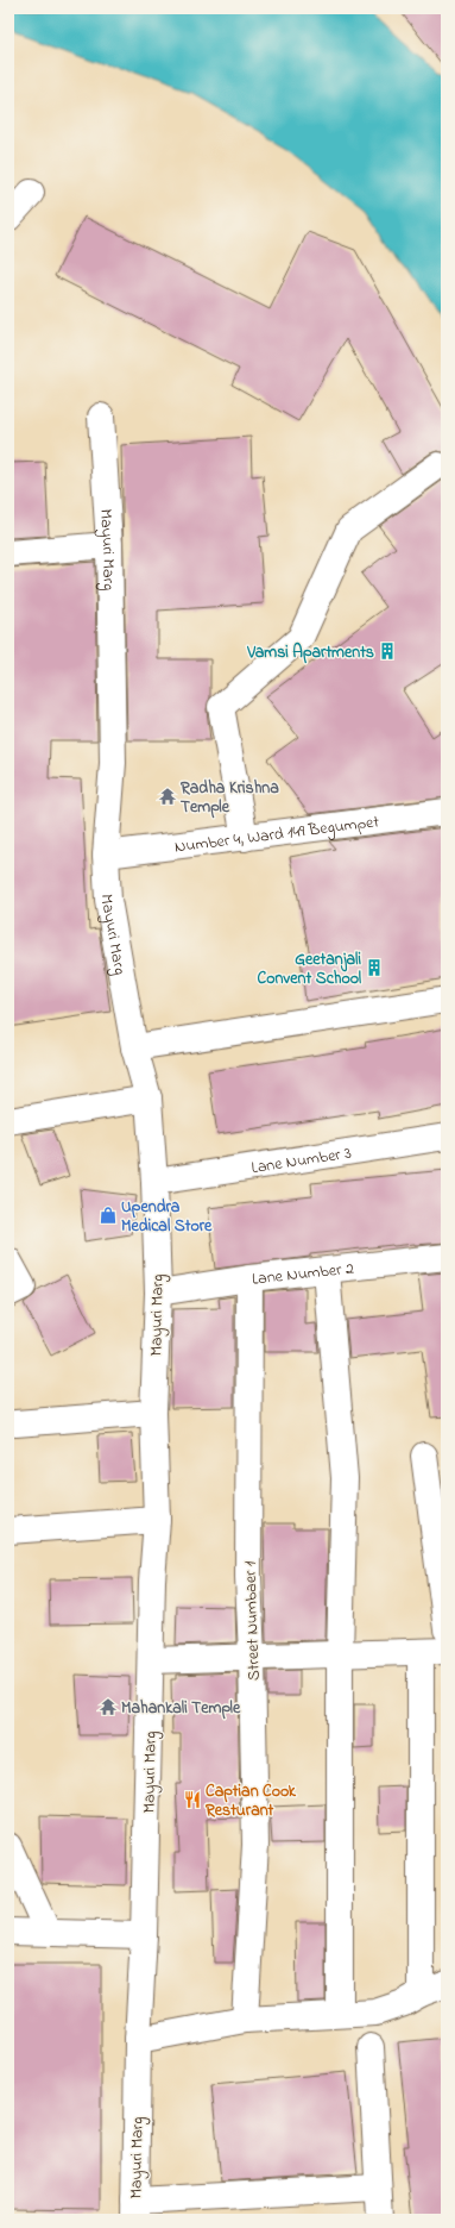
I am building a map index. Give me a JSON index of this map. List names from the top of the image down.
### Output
{
  "streets": {
    "street": [
      "Mayuri Marg",
      "Number 4, Ward 149 Begumpet",
      "Lane Number 3",
      "Lane Number 2",
      "Street Numbaer 1"
    ]
  },
  "crossings": [
    ["Mayuri Marg", "Number 4, Ward 149 Begumpet"],
    ["Mayuri Marg", "Lane Number 3"],
    ["Mayuri Marg", "Lane Number 2"],
    ["Lane Number 2", "Street Numbaer 1"]
  ],
  "places": {
    "building": ["Vamsi Apartments", "Geetanjali Convent School"],
    "temple": ["Radha Krishna Temple", "Mahankali Temple"],
    "shop": ["Upendra Medical Store"],
    "restaurant": ["Captian Cook Resturant"]
  }
}
